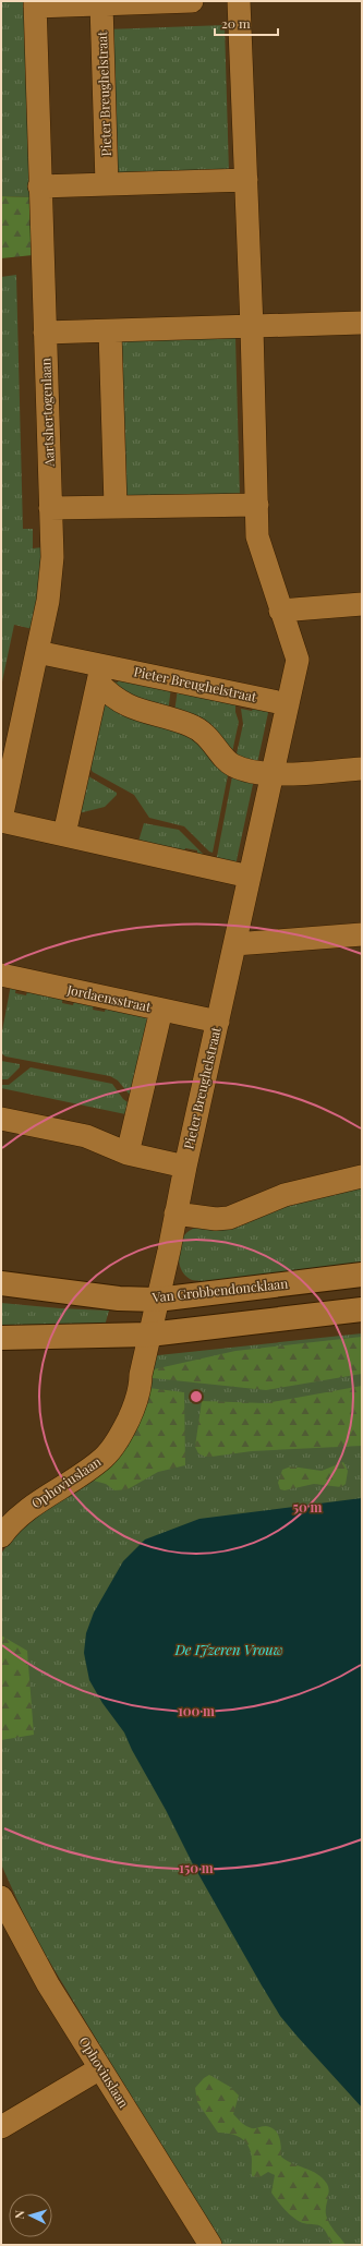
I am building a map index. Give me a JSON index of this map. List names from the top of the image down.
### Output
{
  "streets": {
    "main road": ["Van Grobbendoncklaan"],
    "street": [
      "Pieter Breughelstraat",
      "Aartshertogenlaan",
      "Jordaensstraat",
      "Ophoviuslaan"
    ]
  },
  "crossings": [
    ["Pieter Breughelstraat", "Aartshertogenlaan"],
    ["Pieter Breughelstraat", "Jordaensstraat"],
    ["Pieter Breughelstraat", "Van Grobbendoncklaan"],
    ["Pieter Breughelstraat", "Ophoviuslaan"]
  ],
  "water": ["De IJzeren Vrouw"],
  "scale_bar": "20 m",
  "north": "left",
  "rings": ["50 m", "100 m", "150 m"]
}
